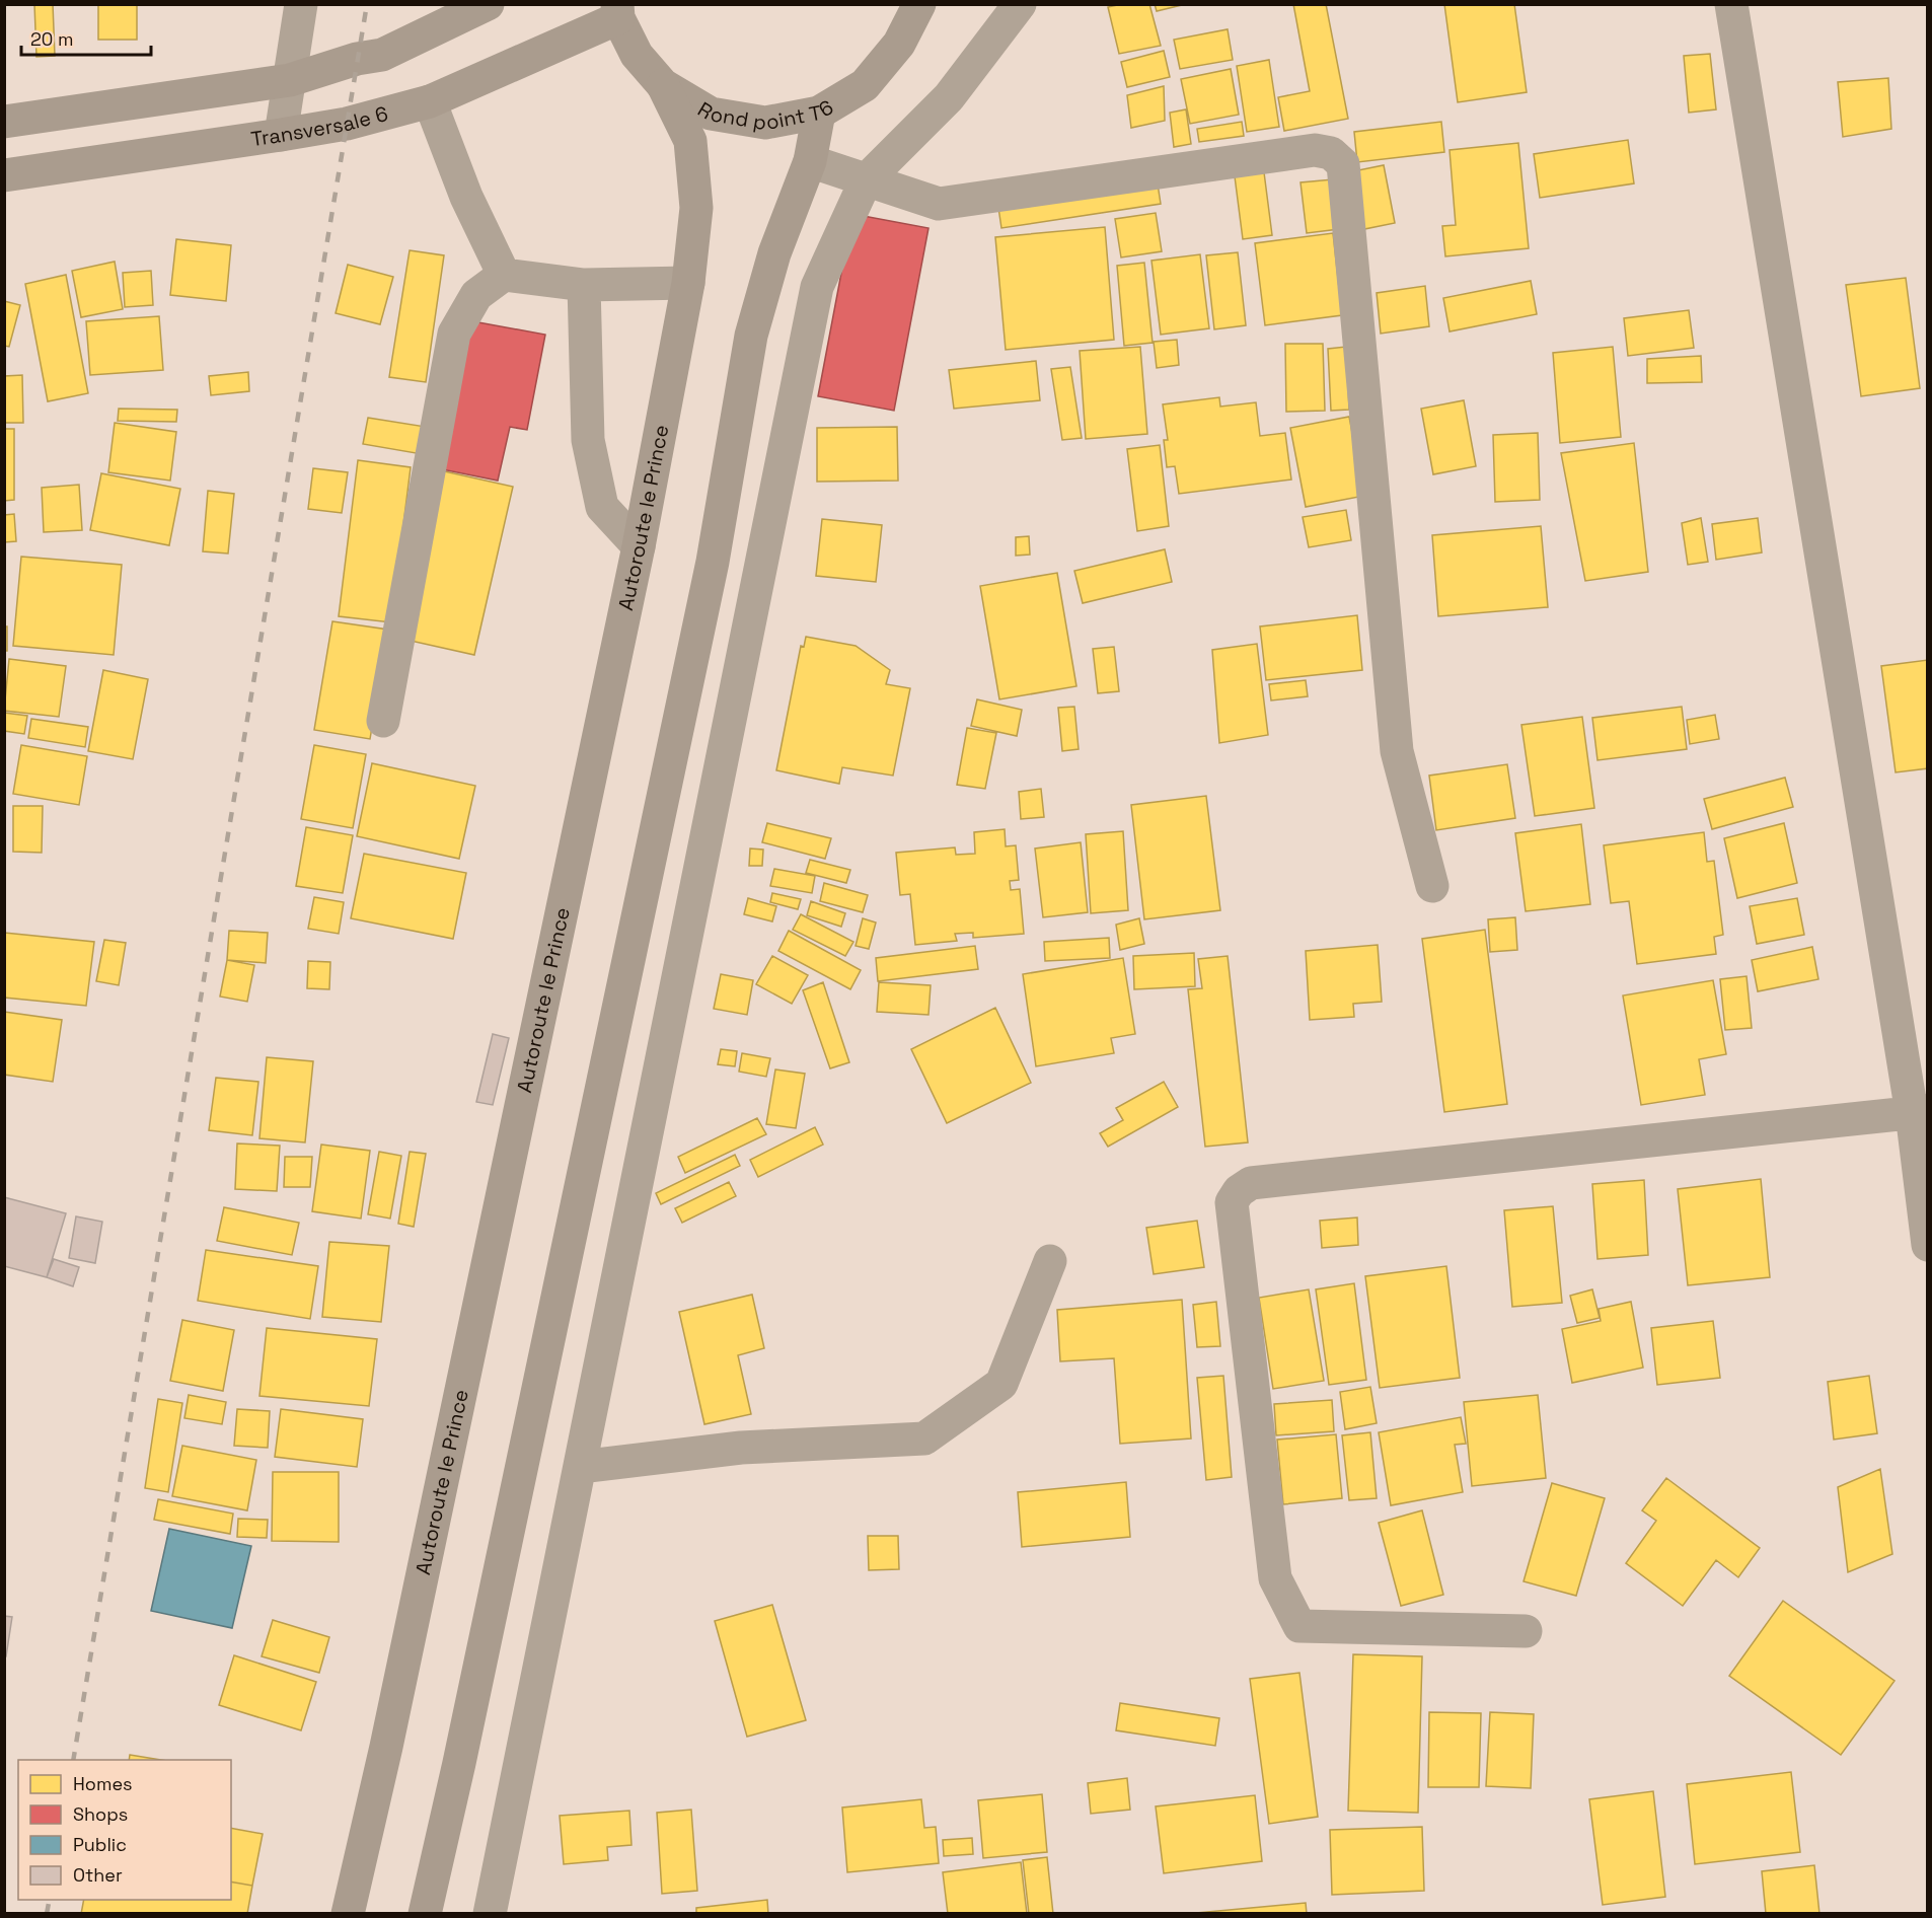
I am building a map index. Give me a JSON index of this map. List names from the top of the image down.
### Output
{
  "streets": {
    "main road": ["Rond point T6", "Transversale 6", "Autoroute le Prince"]
  },
  "crossings": [
    ["Rond point T6", "Transversale 6"],
    ["Rond point T6", "Autoroute le Prince"]
  ],
  "legend": [
    "Homes",
    "Shops",
    "Public",
    "Other"
  ],
  "scale_bar": "20 m"
}
